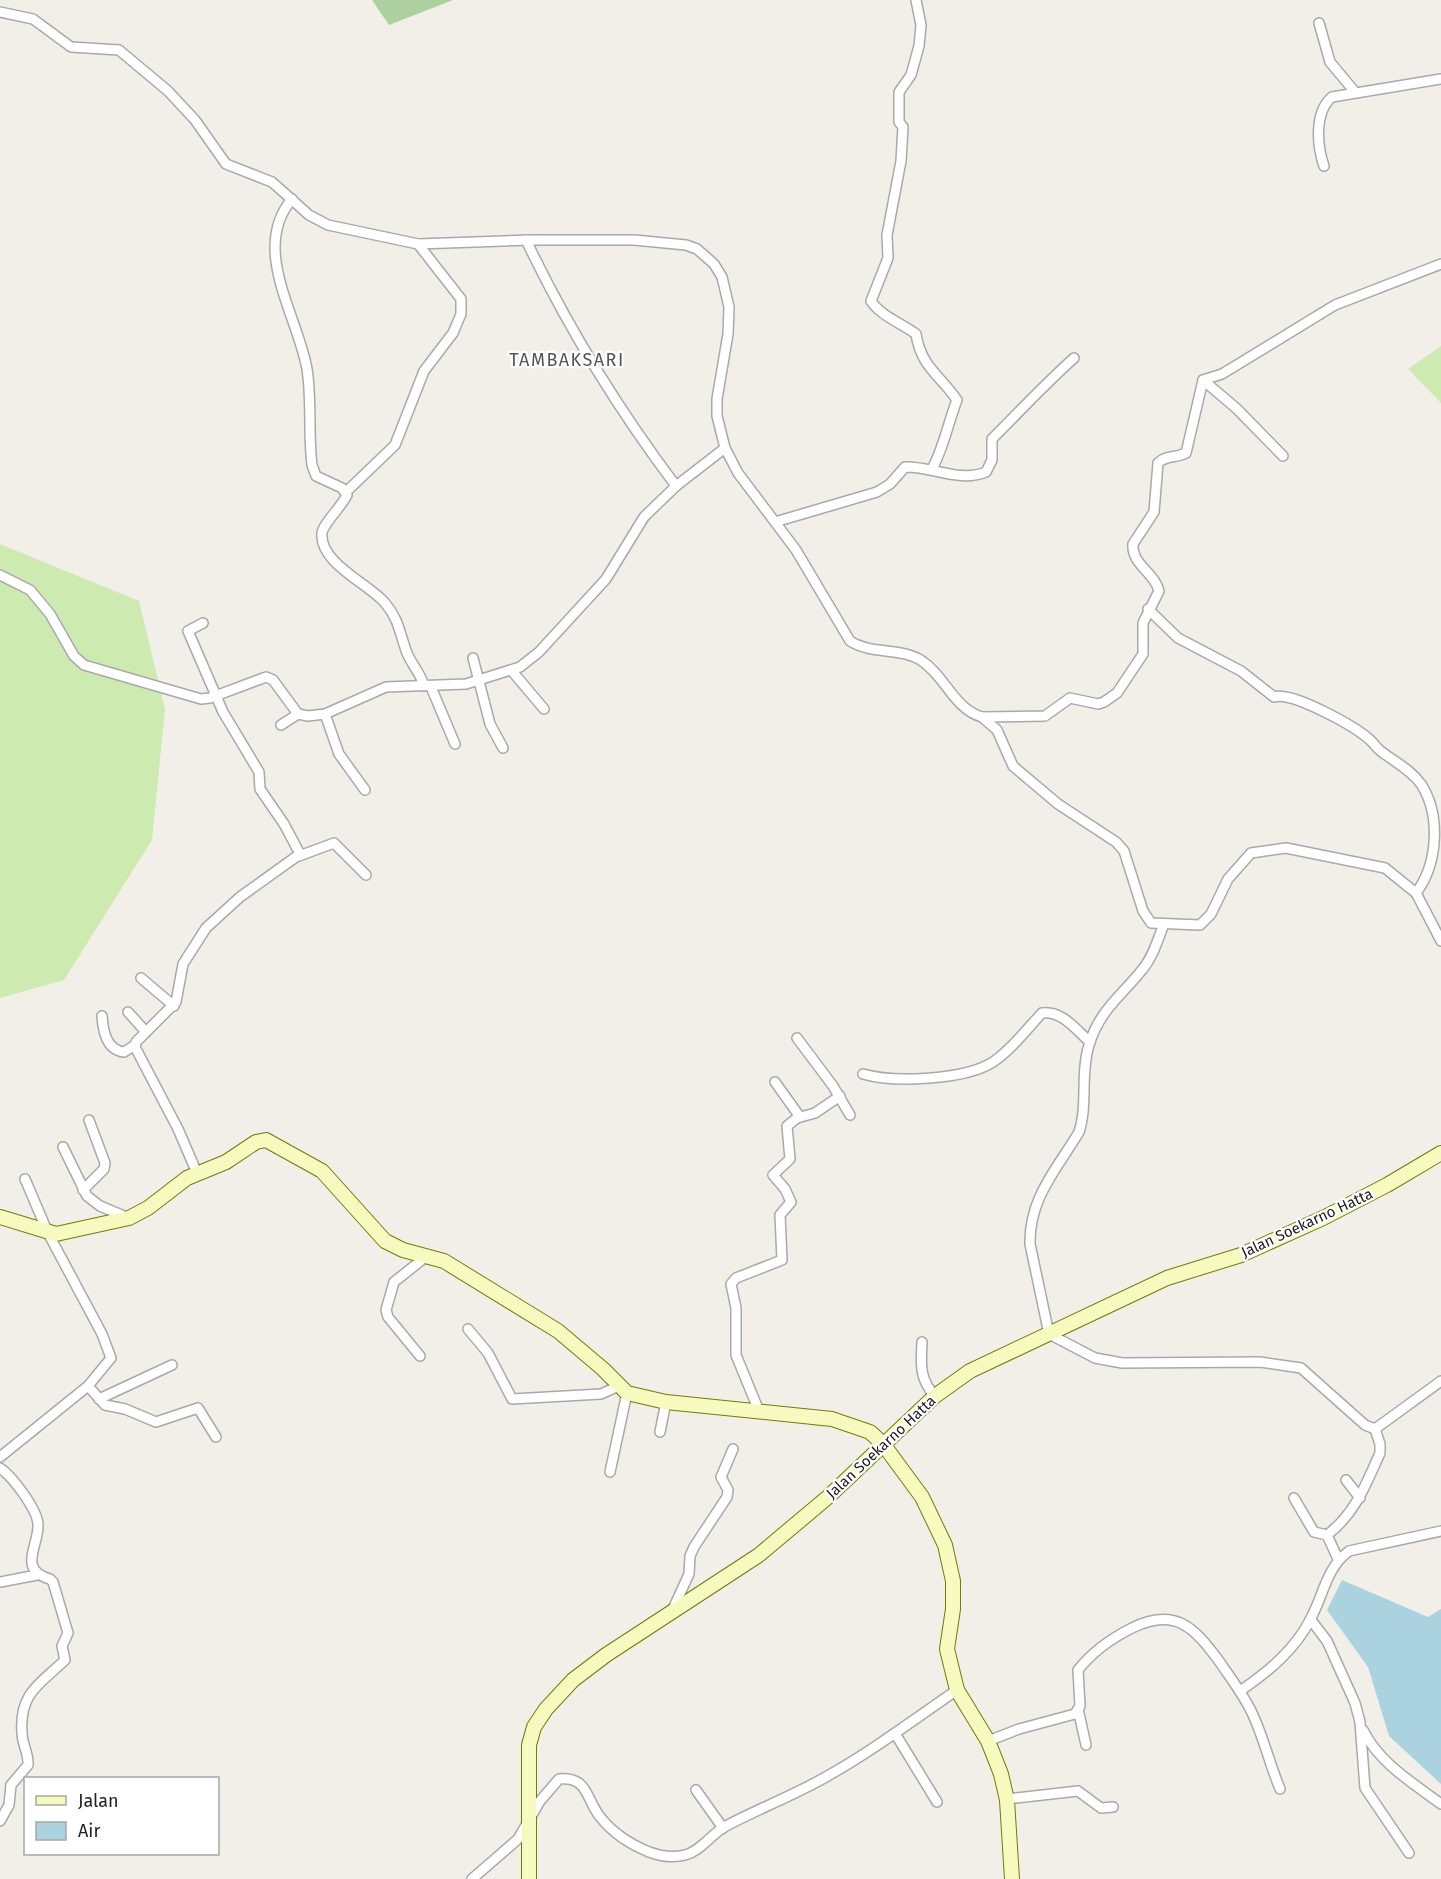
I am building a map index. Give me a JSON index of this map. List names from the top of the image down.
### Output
{
  "streets": {
    "street": ["Jalan Soekarno Hatta"]
  },
  "districts": ["TAMBAKSARI"],
  "legend": ["Jalan", "Air"]
}
